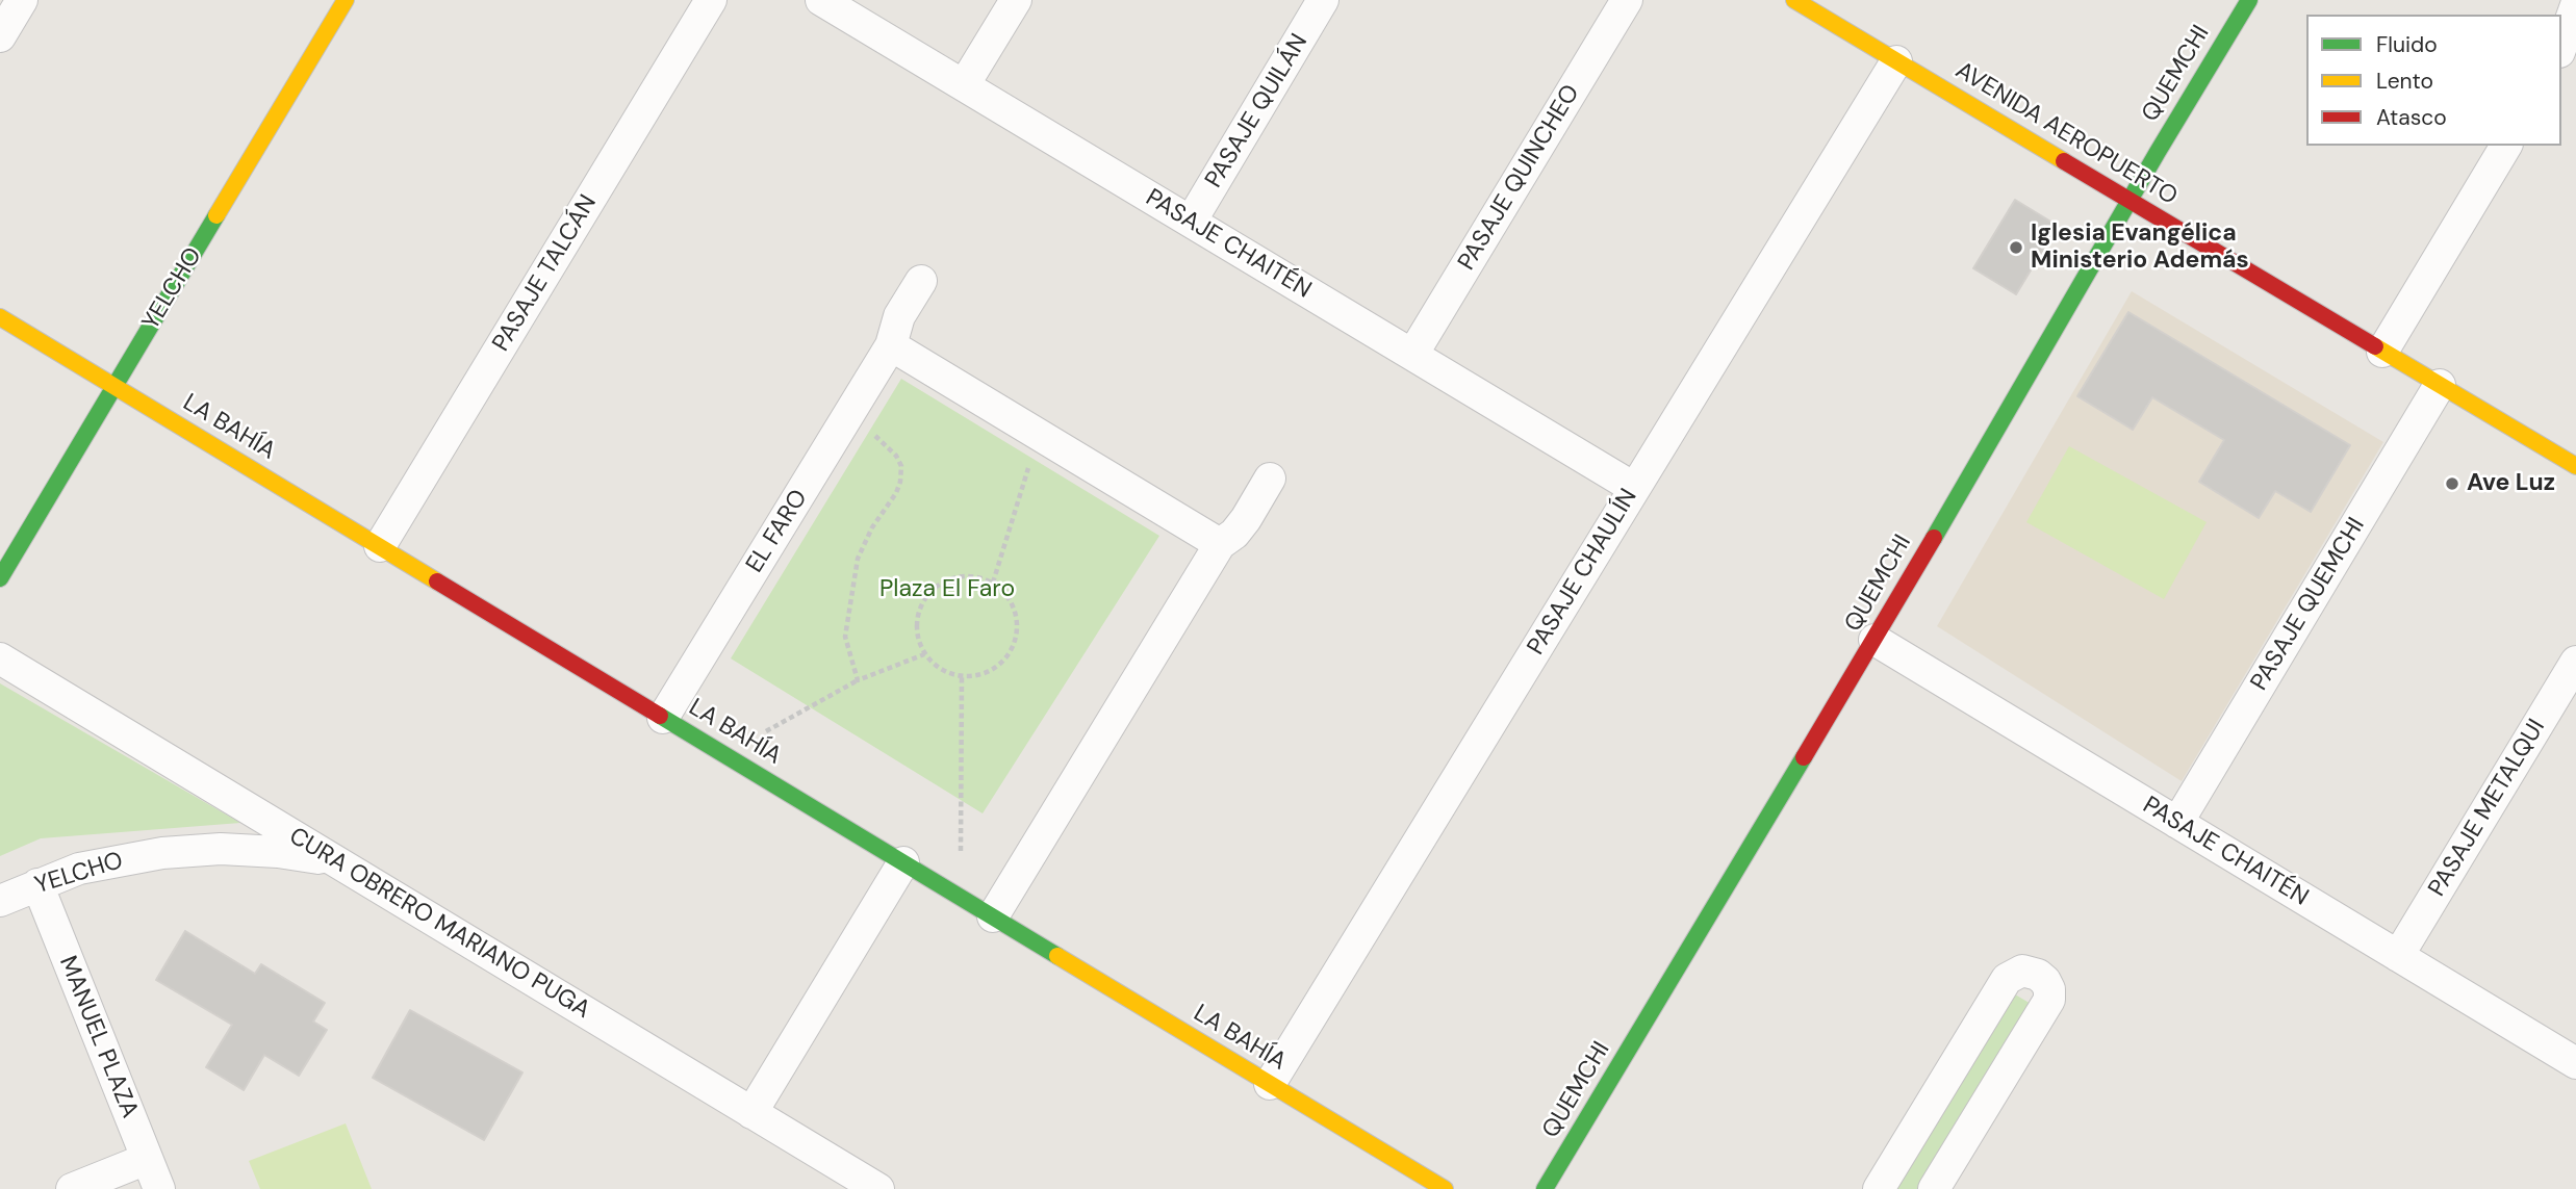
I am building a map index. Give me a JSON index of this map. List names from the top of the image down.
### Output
{
  "streets": {
    "street": [
      "QUEMCHI",
      "PASAJE QUILÁN",
      "AVENIDA AEROPUERTO",
      "PASAJE QUINCHEO",
      "PASAJE CHAITÉN",
      "PASAJE TALCÁN",
      "YELCHO",
      "LA BAHÍA",
      "EL FARO",
      "PASAJE CHAULÍN",
      "PASAJE QUEMCHI",
      "PASAJE METALQUI",
      "CURA OBRERO MARIANO PUGA",
      "MANUEL PLAZA"
    ]
  },
  "crossings": [
    ["QUEMCHI", "AVENIDA AEROPUERTO"],
    ["QUEMCHI", "PASAJE CHAITÉN"],
    ["PASAJE QUILÁN", "PASAJE CHAITÉN"],
    ["AVENIDA AEROPUERTO", "PASAJE CHAULÍN"],
    ["AVENIDA AEROPUERTO", "PASAJE QUEMCHI"],
    ["PASAJE QUINCHEO", "PASAJE CHAITÉN"],
    ["PASAJE CHAITÉN", "PASAJE CHAULÍN"],
    ["PASAJE CHAITÉN", "PASAJE QUEMCHI"],
    ["PASAJE CHAITÉN", "PASAJE METALQUI"],
    ["PASAJE TALCÁN", "LA BAHÍA"],
    ["YELCHO", "LA BAHÍA"],
    ["YELCHO", "CURA OBRERO MARIANO PUGA"],
    ["YELCHO", "MANUEL PLAZA"],
    ["LA BAHÍA", "EL FARO"],
    ["LA BAHÍA", "PASAJE CHAULÍN"]
  ],
  "parks": ["Plaza El Faro"],
  "places": ["Iglesia Evangélica Ministerio Además", "Ave Luz"],
  "legend": ["Fluido", "Lento", "Atasco"]
}
